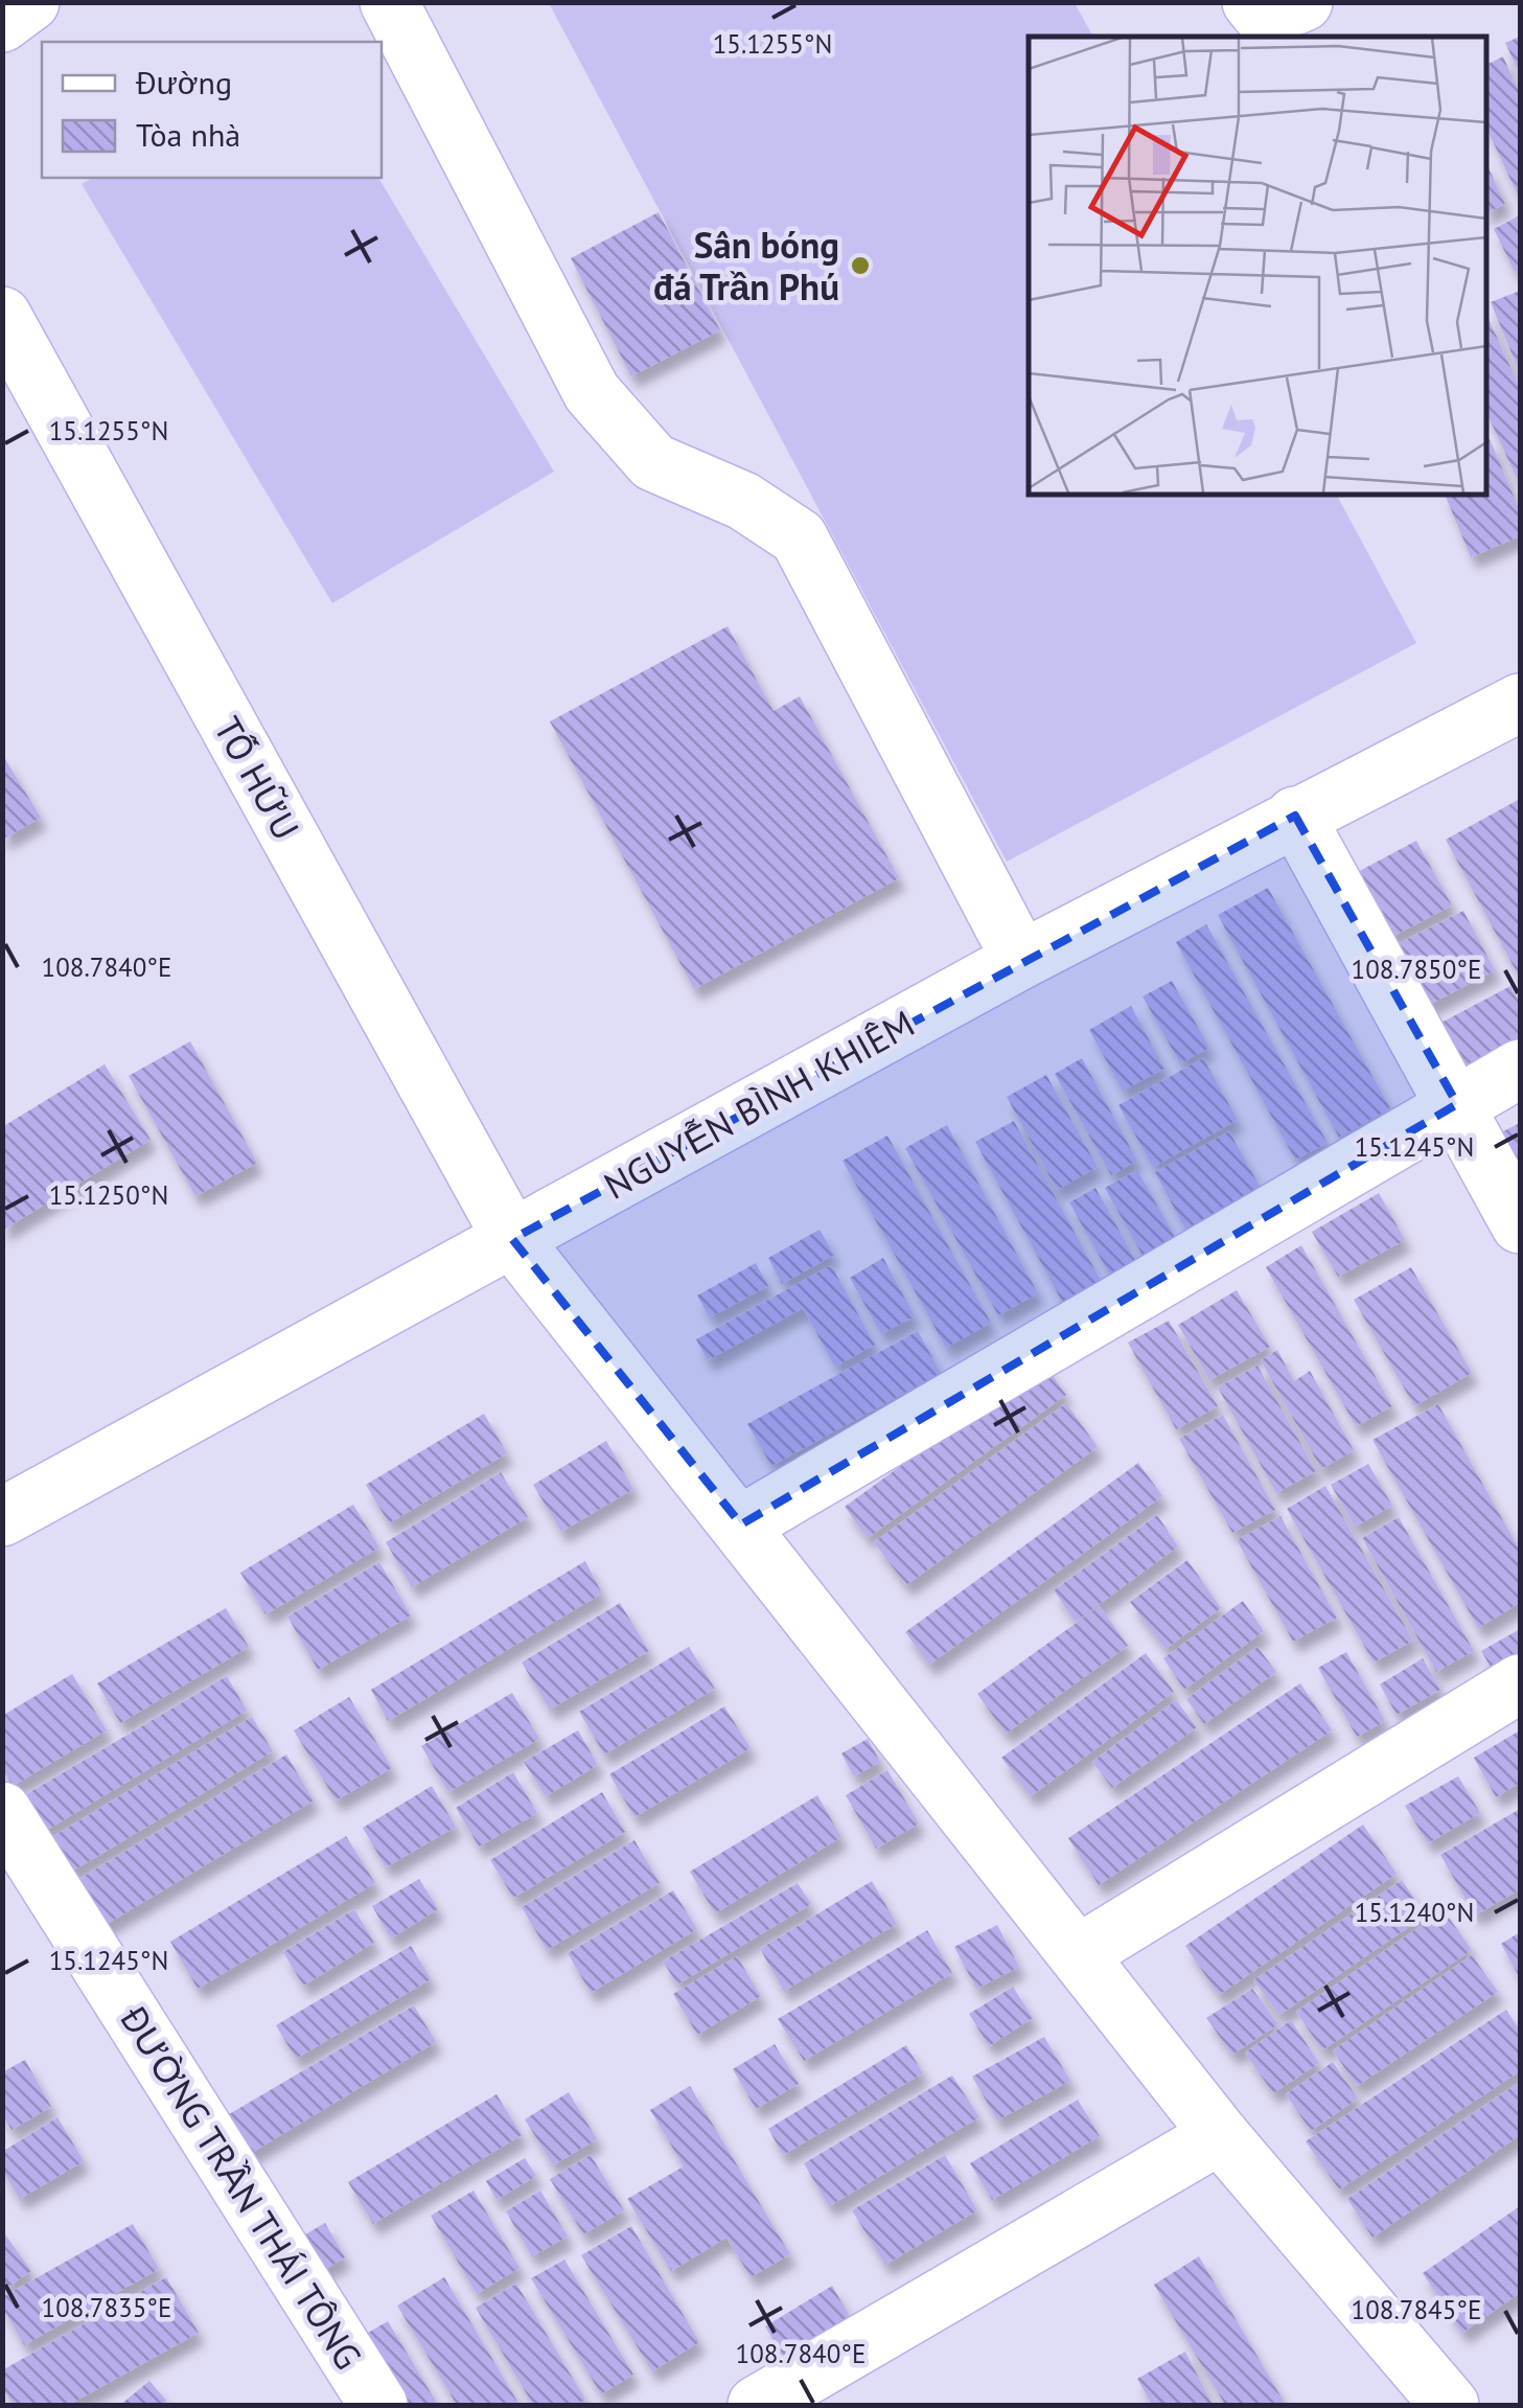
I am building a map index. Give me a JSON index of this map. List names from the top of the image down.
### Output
{
  "streets": {
    "street": ["TỐ HỮU", "NGUYỄN BÌNH KHIÊM", "ĐƯỜNG TRẦN THÁI TÔNG"]
  },
  "crossings": [
    ["TỐ HỮU", "NGUYỄN BÌNH KHIÊM"]
  ],
  "places": ["Sân bóng đá Trần Phú"],
  "legend": ["Đường", "Tòa nhà"],
  "coordinates": [
    "15.1255°N",
    "108.7840°E",
    "108.7850°E",
    "15.1245°N",
    "15.1250°N",
    "15.1240°N",
    "108.7835°E",
    "108.7845°E"
  ]
}
